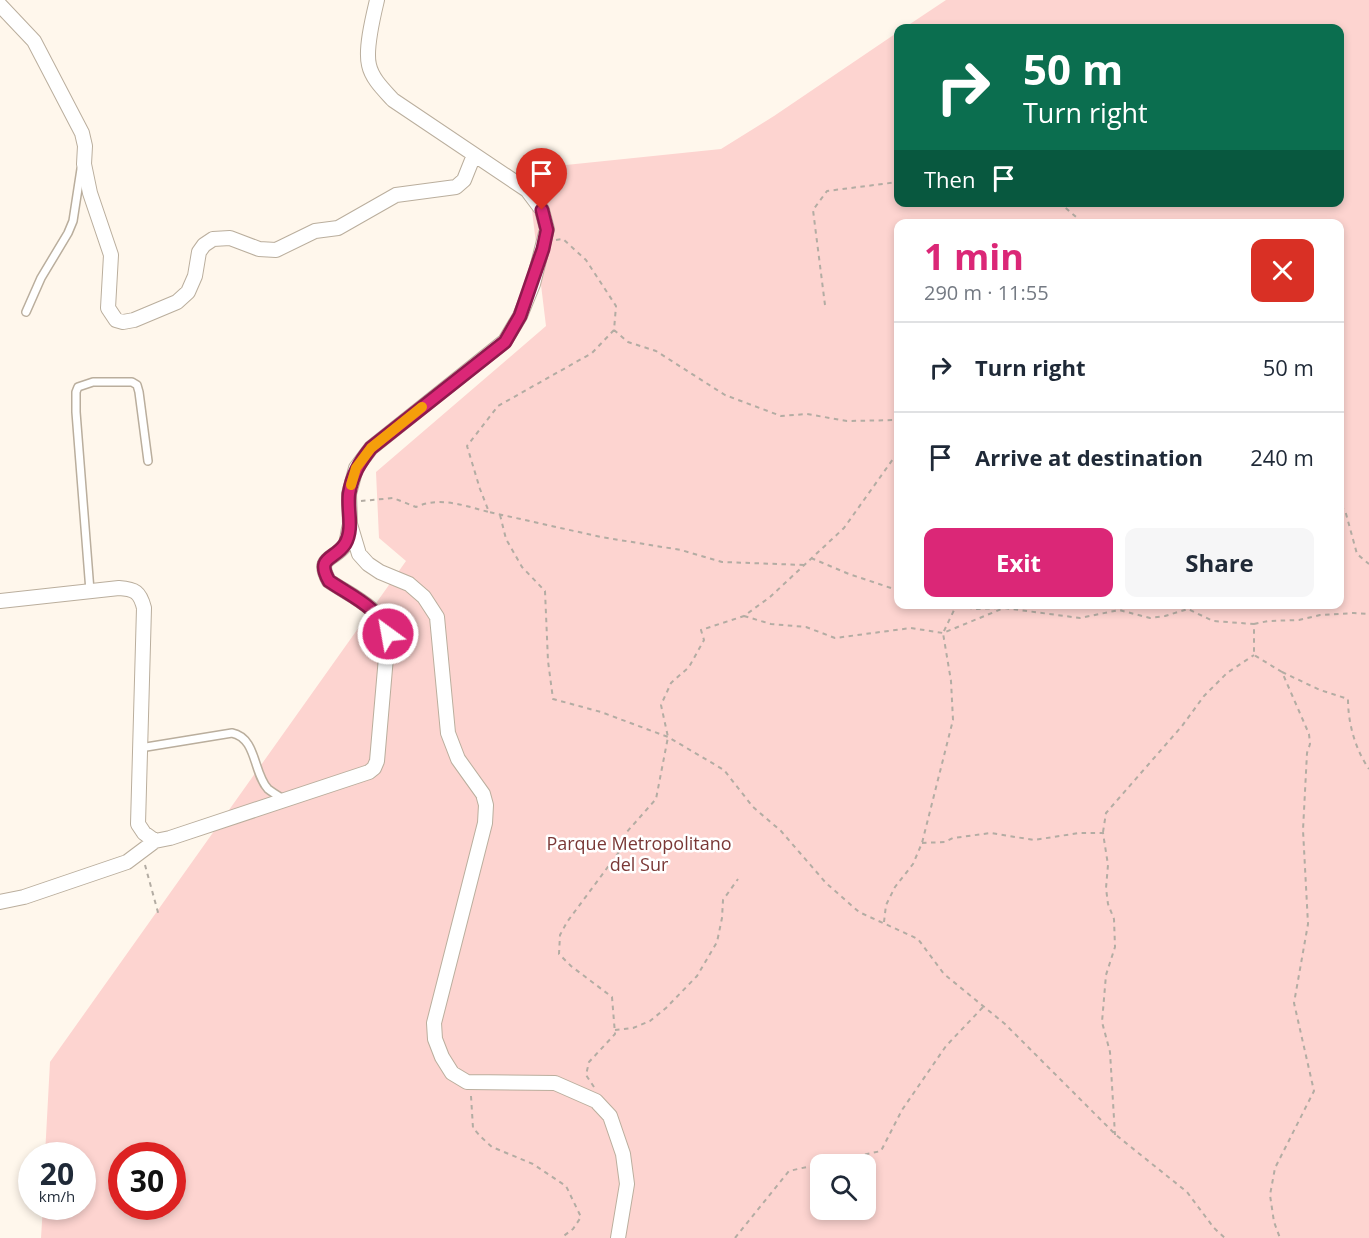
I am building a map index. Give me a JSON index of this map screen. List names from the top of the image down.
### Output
{
  "parks": ["Parque Metropolitano del Sur"],
  "page": {
    "turn": ["50 m", "Turn right"],
    "then": "Then",
    "heading": ["1 min", "290 m · 11:55"],
    "list": [
      {
        "name": "Turn right",
        "value": "50 m"
      },
      {
        "name": "Arrive at destination",
        "value": "240 m"
      }
    ],
    "buttons": ["Exit", "Share"],
    "speed": "20 km/h",
    "limit": "30"
  }
}
